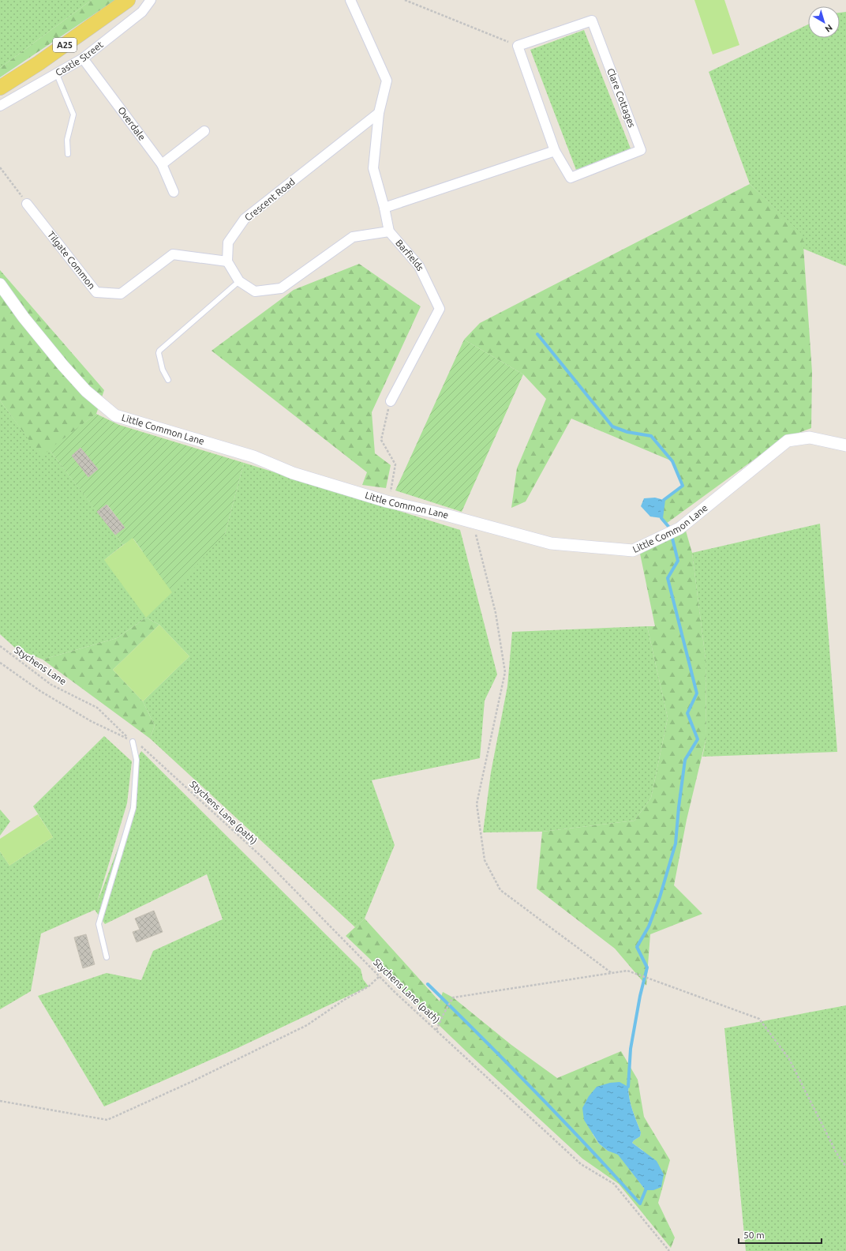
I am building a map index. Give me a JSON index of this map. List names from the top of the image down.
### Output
{
  "streets": {
    "main road": ["A25", "Castle Street"],
    "street": [
      "Clare Cottages",
      "Overdale",
      "Crescent Road",
      "Barfields",
      "Tilgate Common",
      "Little Common Lane"
    ],
    "path": ["Stychens Lane", "Stychens Lane (path)"]
  },
  "crossings": [
    ["Castle Street", "Overdale"],
    ["Crescent Road", "Barfields"],
    ["Crescent Road", "Tilgate Common"],
    ["Stychens Lane", "Stychens Lane (path)"]
  ],
  "scale_bar": "50 m",
  "north": "bottom right"
}
